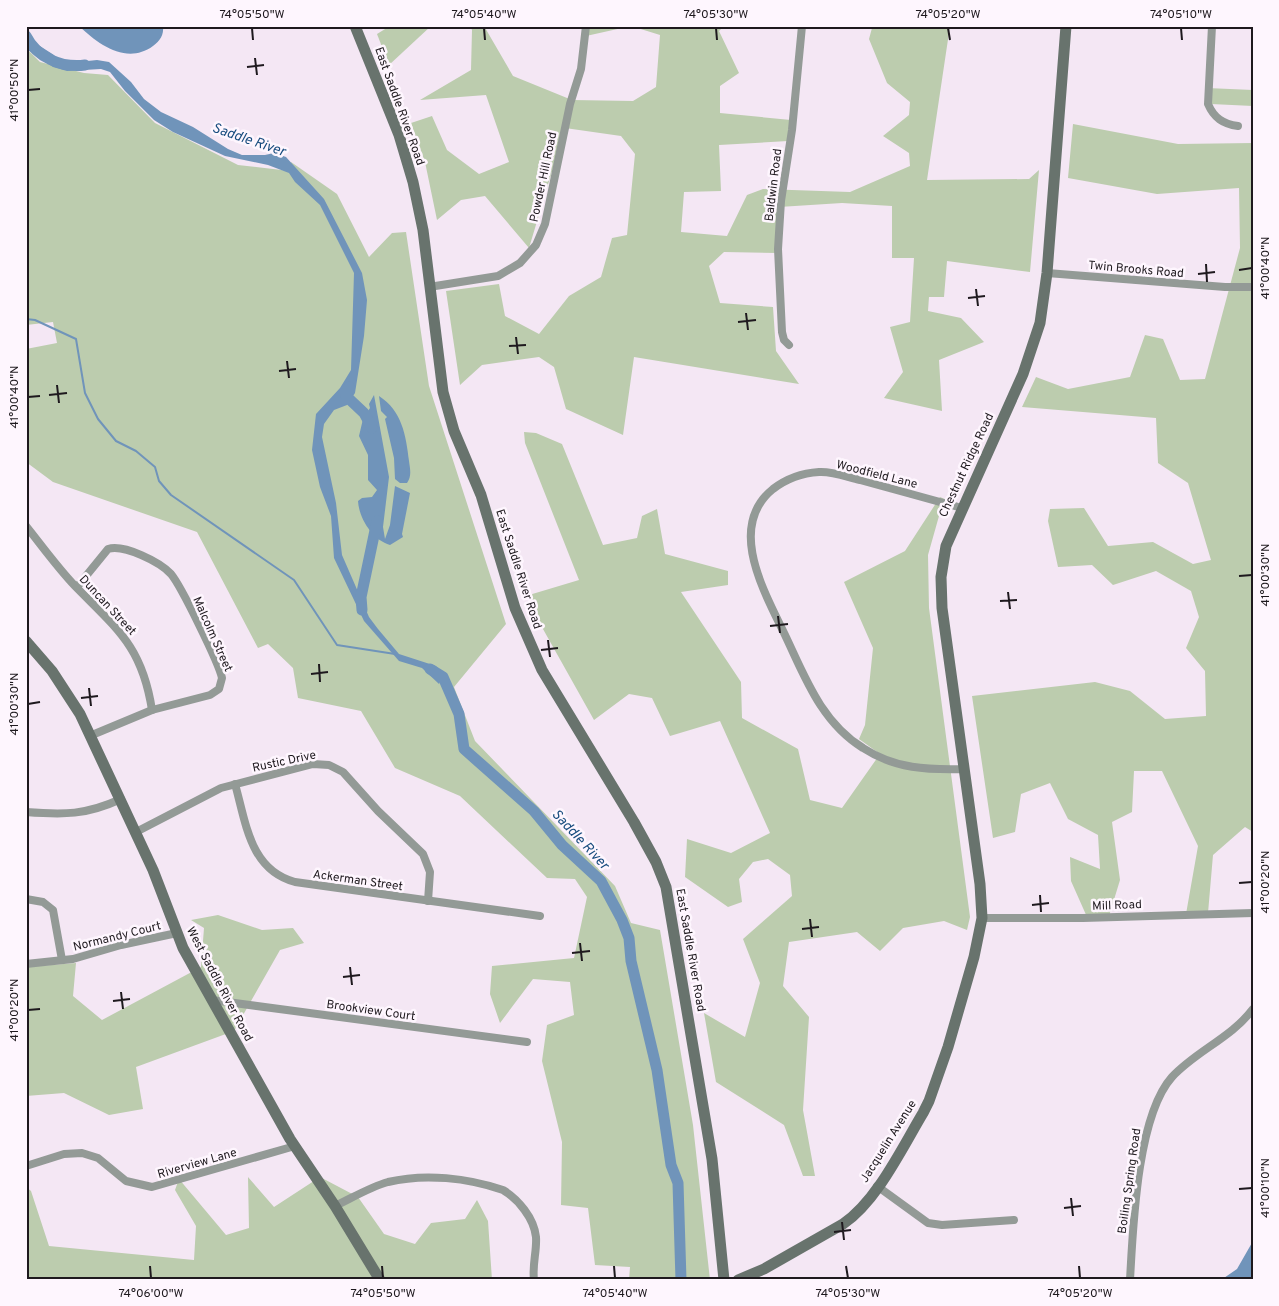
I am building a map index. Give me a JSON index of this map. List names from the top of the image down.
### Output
{
  "streets": {
    "street": [
      "East Saddle River Road",
      "Powder Hill Road",
      "Baldwin Road",
      "Twin Brooks Road",
      "Chestnut Ridge Road",
      "Woodfield Lane",
      "Duncan Street",
      "Malcolm Street",
      "Rustic Drive",
      "Ackerman Street",
      "Mill Road",
      "Normandy Court",
      "West Saddle River Road",
      "Brookview Court",
      "Jacquelin Avenue",
      "Riverview Lane",
      "Boiling Spring Road"
    ]
  },
  "crossings": [
    ["East Saddle River Road", "Powder Hill Road"],
    ["Twin Brooks Road", "Chestnut Ridge Road"],
    ["Chestnut Ridge Road", "Woodfield Lane"],
    ["Chestnut Ridge Road", "Mill Road"],
    ["Chestnut Ridge Road", "Jacquelin Avenue"],
    ["Duncan Street", "Malcolm Street"],
    ["Malcolm Street", "West Saddle River Road"],
    ["Rustic Drive", "Ackerman Street"],
    ["Rustic Drive", "West Saddle River Road"],
    ["Mill Road", "Jacquelin Avenue"],
    ["Normandy Court", "West Saddle River Road"],
    ["West Saddle River Road", "Brookview Court"],
    ["West Saddle River Road", "Riverview Lane"]
  ],
  "water": ["Saddle River"],
  "coordinates": [
    "74°05'50\"W",
    "74°05'40\"W",
    "74°05'30\"W",
    "74°05'20\"W",
    "74°05'10\"W",
    "41°00'50\"N",
    "41°00'40\"N",
    "41°00'30\"N",
    "41°00'20\"N",
    "41°00'10\"N",
    "74°06'00\"W"
  ]
}
